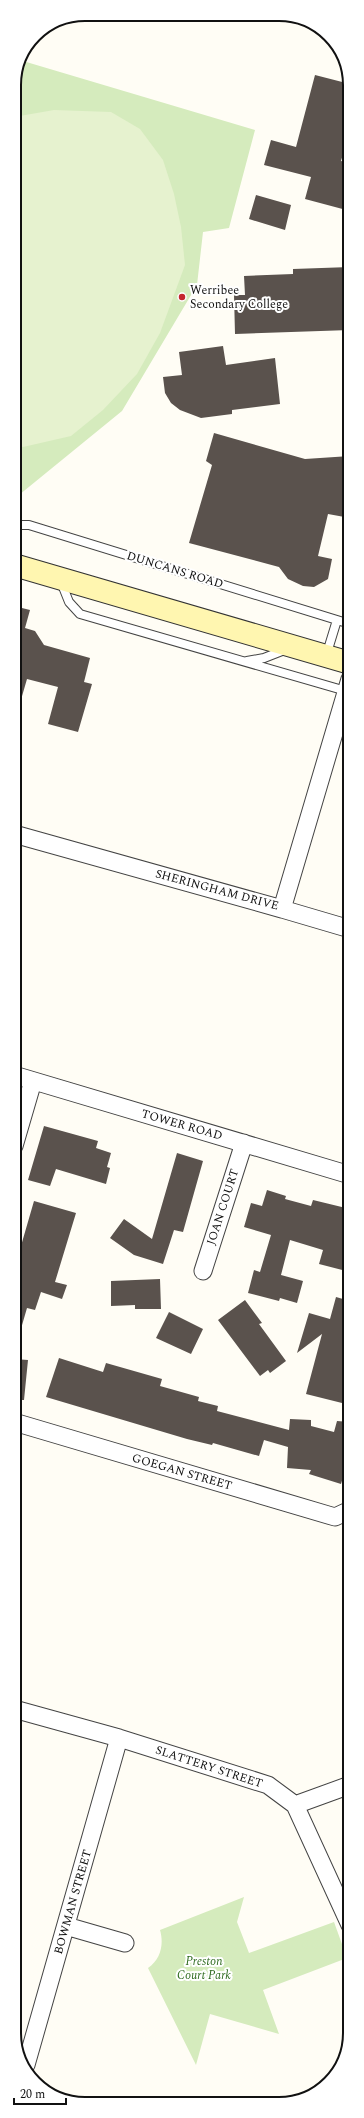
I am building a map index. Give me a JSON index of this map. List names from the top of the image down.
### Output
{
  "streets": {
    "street": [
      "SHERINGHAM DRIVE",
      "TOWER ROAD",
      "JOAN COURT",
      "GOEGAN STREET",
      "SLATTERY STREET",
      "BOWMAN STREET"
    ],
    "lane": ["DUNCANS ROAD"]
  },
  "crossings": [
    ["TOWER ROAD", "JOAN COURT"],
    ["SLATTERY STREET", "BOWMAN STREET"]
  ],
  "parks": ["Preston Court Park"],
  "places": ["Werribee Secondary College"],
  "scale_bar": "20 m"
}
